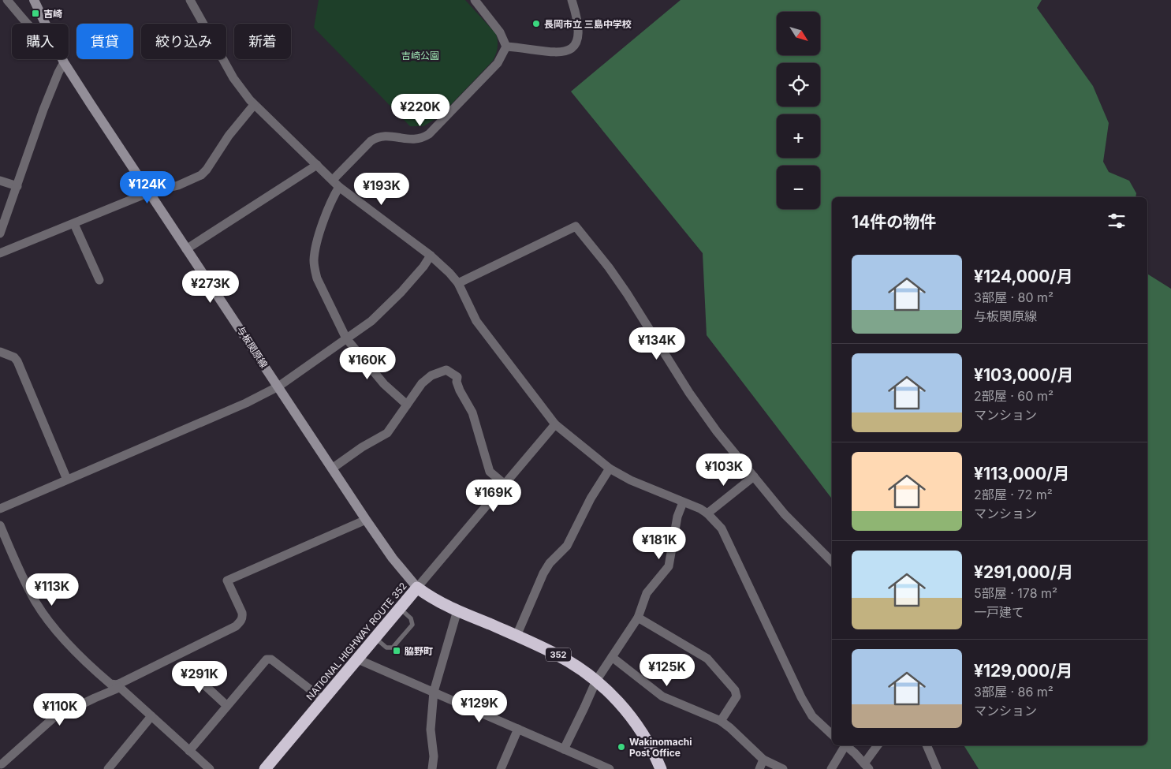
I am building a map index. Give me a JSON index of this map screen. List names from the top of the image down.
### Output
{
  "streets": {
    "highway": ["NATIONAL HIGHWAY ROUTE 352", "352"],
    "main road": ["与板関原線"]
  },
  "crossings": [
    ["与板関原線", "NATIONAL HIGHWAY ROUTE 352"]
  ],
  "parks": ["吉崎公園"],
  "places": {
    "transit": ["吉崎", "脇野町"],
    "other": ["長岡市立 三島中学校", "Wakinomachi Post Office"]
  },
  "north": "bottom right",
  "page": {
    "map_buttons": ["+", "−"],
    "chip": [
      "購入",
      "賃貸",
      "絞り込み",
      "新着"
    ],
    "price": [
      "¥220K",
      "¥124K",
      "¥193K",
      "¥273K",
      "¥134K",
      "¥160K",
      "¥103K",
      "¥169K",
      "¥181K",
      "¥113K",
      "¥125K",
      "¥291K",
      "¥129K",
      "¥110K"
    ],
    "heading": "14件の物件",
    "list": [
      {
        "name": "¥124,000/月",
        "note": "3部屋 · 80 m² · 与板関原線"
      },
      {
        "name": "¥103,000/月",
        "note": "2部屋 · 60 m² · マンション"
      },
      {
        "name": "¥113,000/月",
        "note": "2部屋 · 72 m² · マンション"
      },
      {
        "name": "¥291,000/月",
        "note": "5部屋 · 178 m² · 一戸建て"
      },
      {
        "name": "¥129,000/月",
        "note": "3部屋 · 86 m² · マンション"
      }
    ]
  }
}
